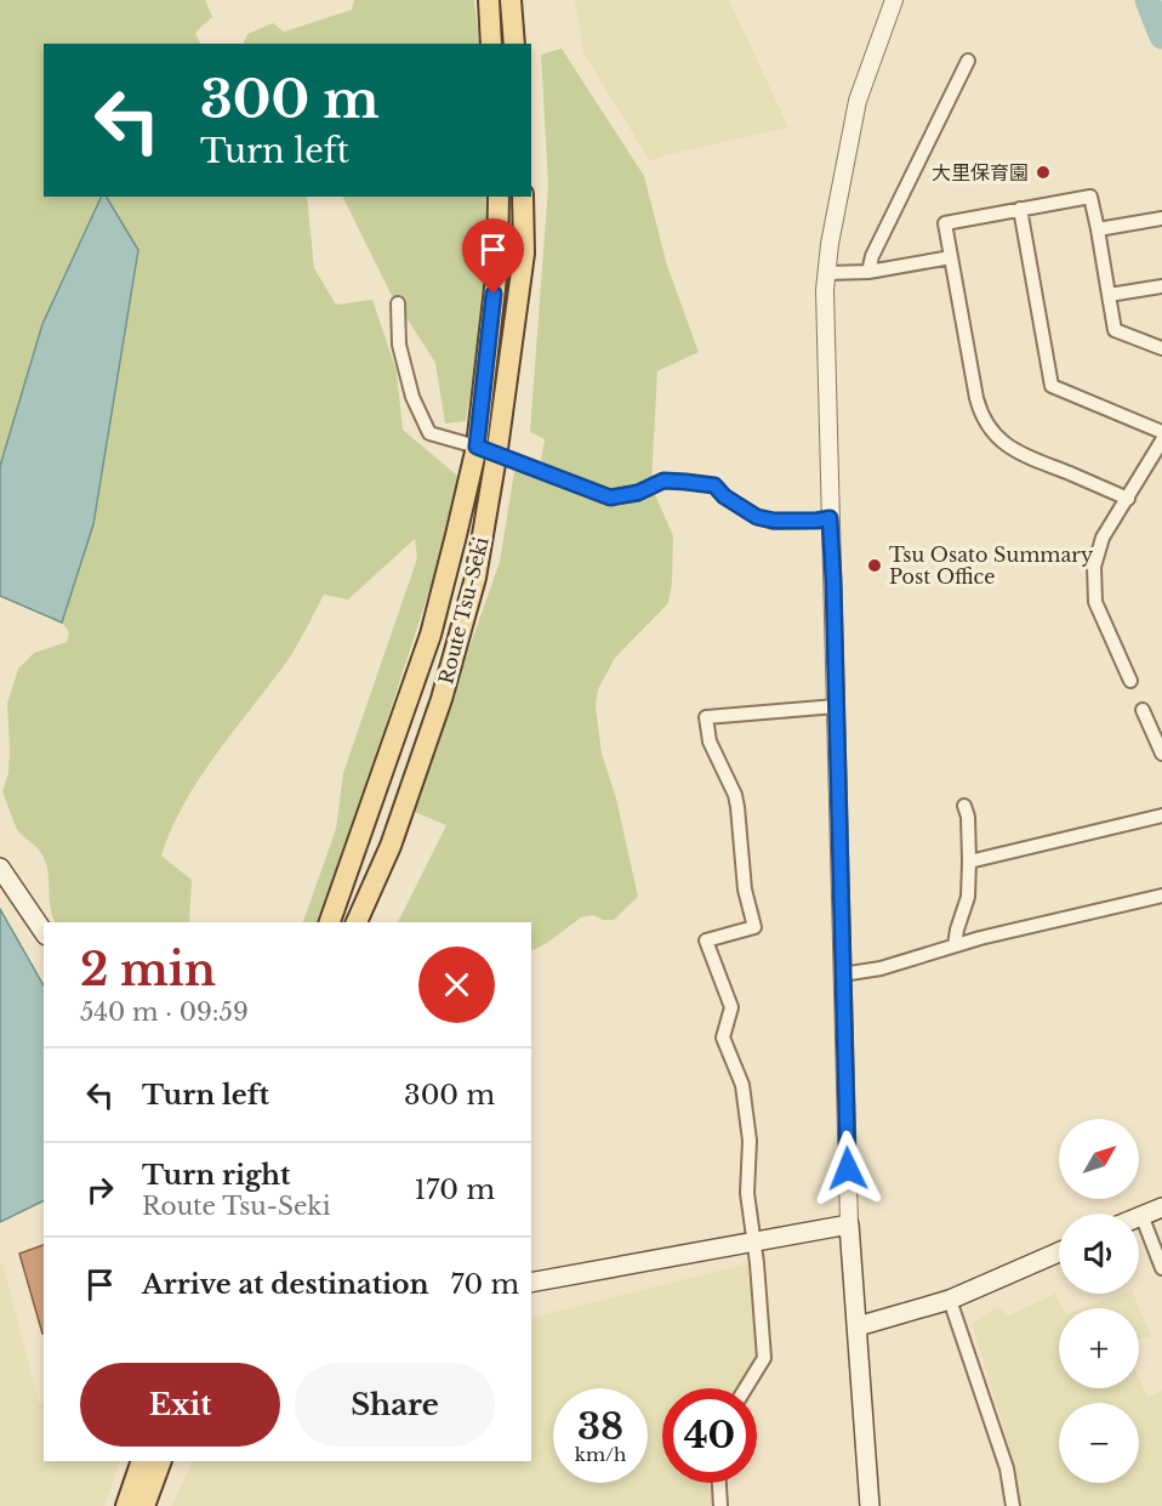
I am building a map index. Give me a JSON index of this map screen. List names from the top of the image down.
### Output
{
  "streets": {
    "main road": ["Route Tsu-Seki"]
  },
  "places": ["大里保育園", "Tsu Osato Summary Post Office"],
  "north": "top right",
  "page": {
    "turn": ["300 m", "Turn left"],
    "heading": ["2 min", "540 m · 09:59"],
    "list": [
      {
        "name": "Turn left",
        "value": "300 m"
      },
      {
        "name": "Turn right",
        "note": "Route Tsu-Seki",
        "value": "170 m"
      },
      {
        "name": "Arrive at destination",
        "value": "70 m"
      }
    ],
    "map_buttons": ["+", "−"],
    "buttons": ["Exit", "Share"],
    "speed": "38 km/h",
    "limit": "40"
  }
}
